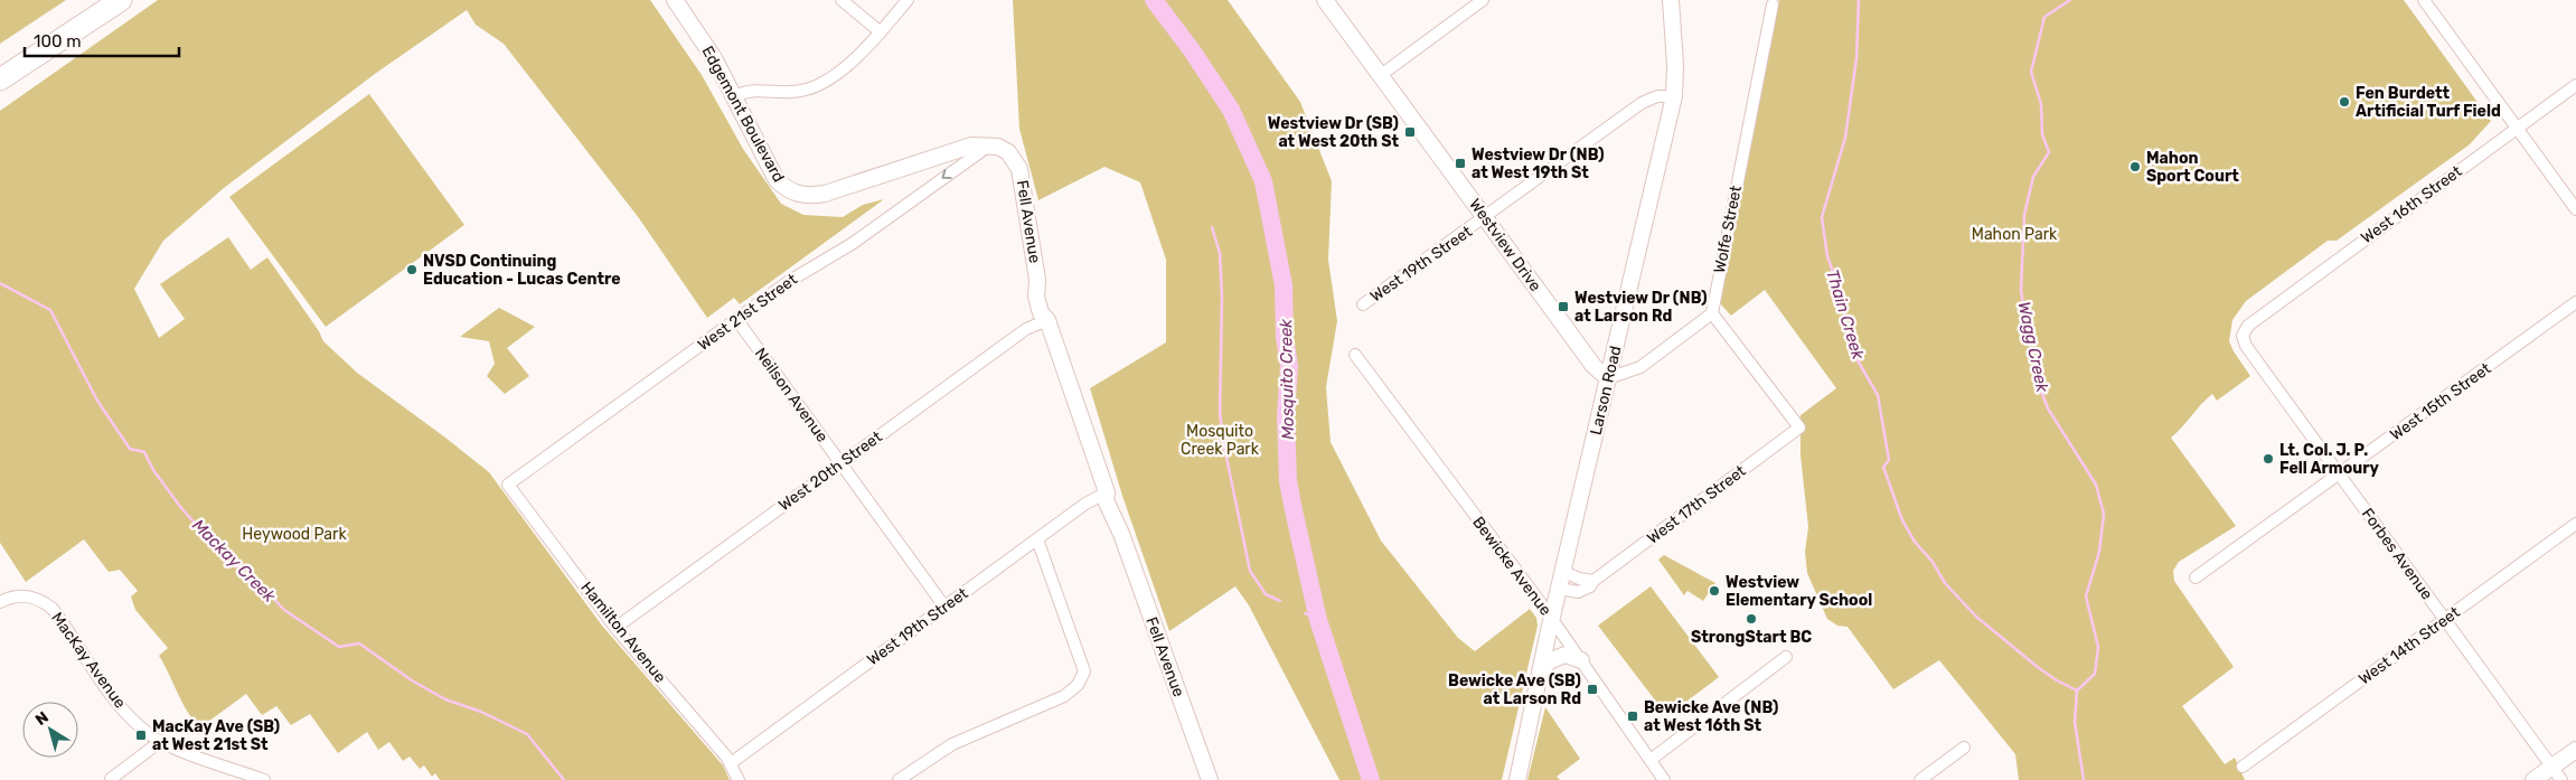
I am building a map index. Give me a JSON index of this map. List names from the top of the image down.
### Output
{
  "streets": {
    "street": [
      "Edgemont Boulevard",
      "West 16th Street",
      "Fell Avenue",
      "Wolfe Street",
      "Westview Drive",
      "West 19th Street",
      "West 21st Street",
      "Larson Road",
      "Neilson Avenue",
      "West 15th Street",
      "West 20th Street",
      "West 17th Street",
      "Forbes Avenue",
      "Bewicke Avenue",
      "Hamilton Avenue",
      "West 14th Street",
      "MacKay Avenue"
    ]
  },
  "crossings": [
    ["Edgemont Boulevard", "Fell Avenue"],
    ["Edgemont Boulevard", "West 21st Street"],
    ["West 16th Street", "Forbes Avenue"],
    ["Fell Avenue", "West 19th Street"],
    ["Fell Avenue", "West 21st Street"],
    ["Fell Avenue", "West 20th Street"],
    ["Wolfe Street", "West 17th Street"],
    ["Westview Drive", "West 19th Street"],
    ["Westview Drive", "Larson Road"],
    ["West 19th Street", "Larson Road"],
    ["West 19th Street", "Neilson Avenue"],
    ["West 19th Street", "Hamilton Avenue"],
    ["West 21st Street", "Neilson Avenue"],
    ["West 21st Street", "Hamilton Avenue"],
    ["Larson Road", "West 17th Street"],
    ["Larson Road", "Bewicke Avenue"],
    ["Neilson Avenue", "West 20th Street"],
    ["West 15th Street", "Forbes Avenue"],
    ["West 20th Street", "Hamilton Avenue"],
    ["Forbes Avenue", "West 14th Street"]
  ],
  "one_way": ["West 21st Street"],
  "water": [
    "Thain Creek",
    "Wagg Creek",
    "Mosquito Creek",
    "Mackay Creek"
  ],
  "parks": ["Mahon Park", "Mosquito Creek Park", "Heywood Park"],
  "places": {
    "other": [
      "Fen Burdett Artificial Turf Field",
      "Mahon Sport Court",
      "NVSD Continuing Education - Lucas Centre",
      "Lt. Col. J. P. Fell Armoury",
      "Westview Elementary School",
      "StrongStart BC"
    ],
    "transit": [
      "Westview Dr (SB) at West 20th St",
      "Westview Dr (NB) at West 19th St",
      "Westview Dr (NB) at Larson Rd",
      "Bewicke Ave (SB) at Larson Rd",
      "Bewicke Ave (NB) at West 16th St",
      "MacKay Ave (SB) at West 21st St"
    ]
  },
  "scale_bar": "100 m",
  "north": "top left"
}
